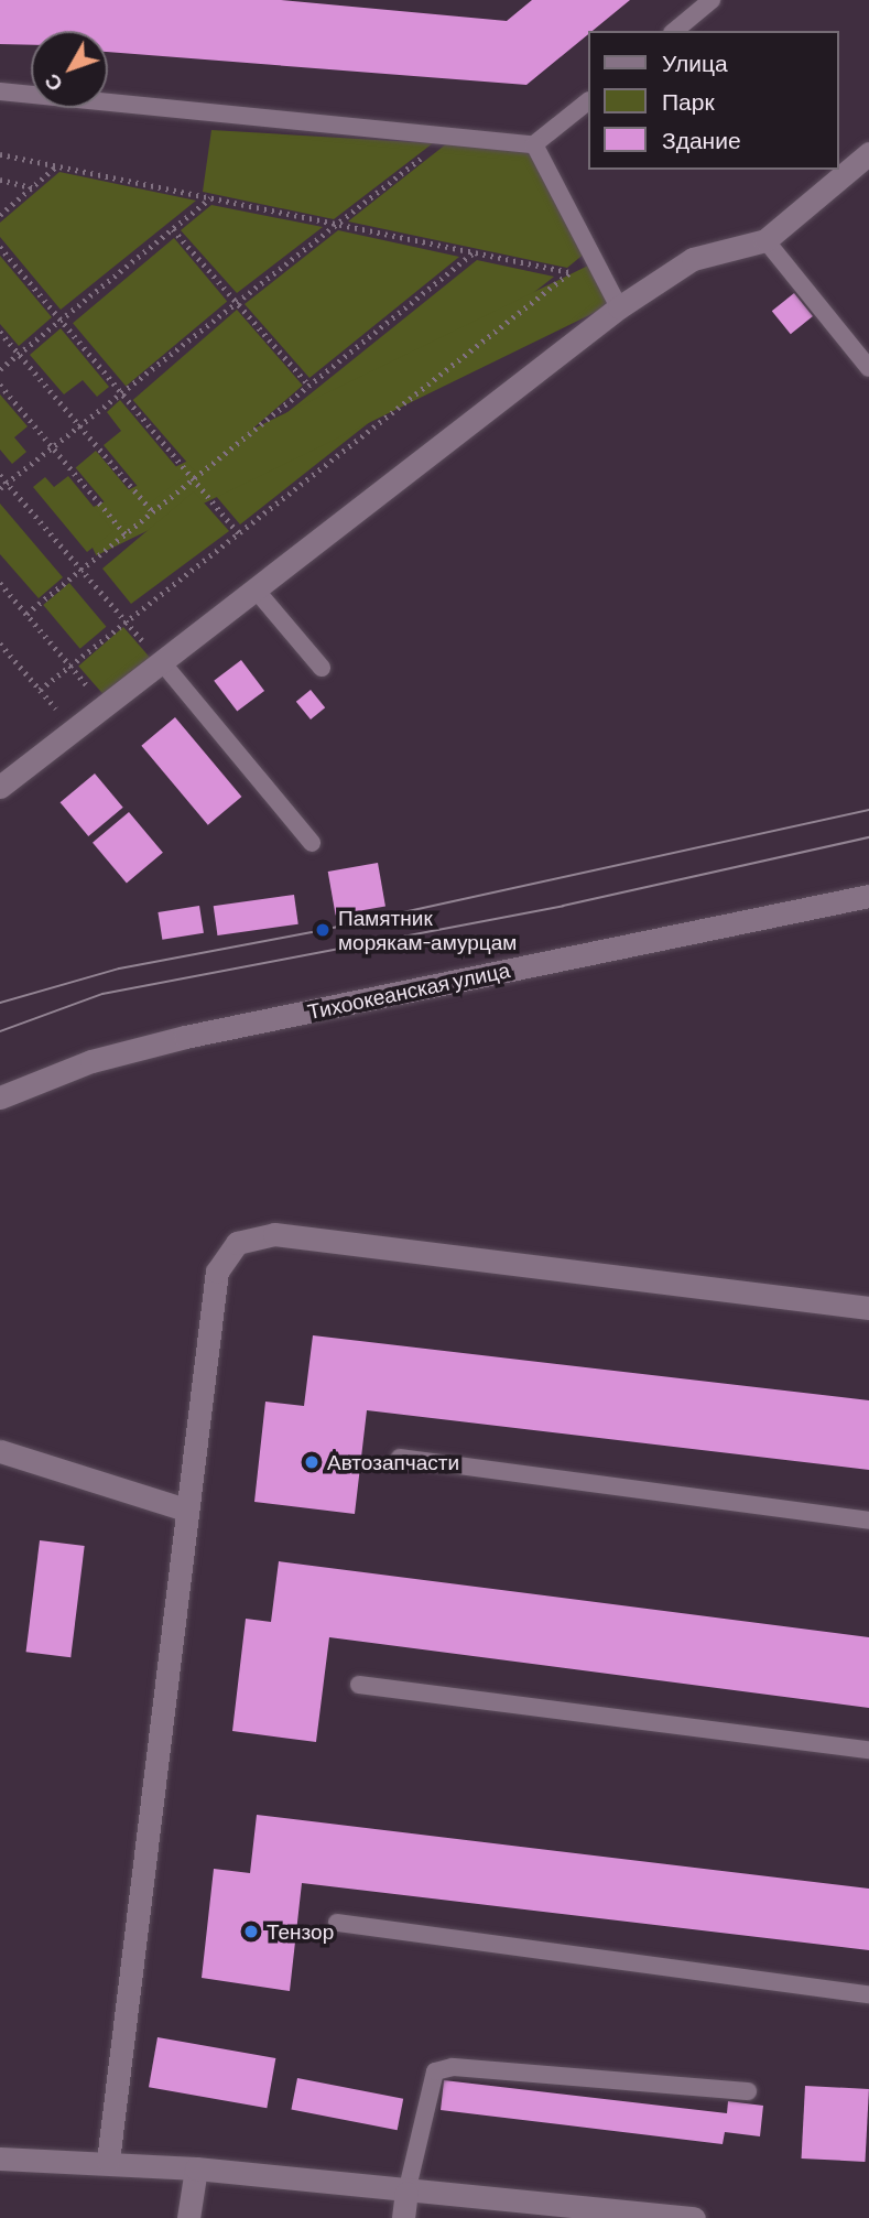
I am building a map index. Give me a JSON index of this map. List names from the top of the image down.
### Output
{
  "streets": {
    "street": ["Тихоокеанская улица"]
  },
  "places": ["Памятник морякам-амурцам", "Автозапчасти", "Тензор"],
  "legend": ["Улица", "Парк", "Здание"],
  "north": "bottom left"
}
